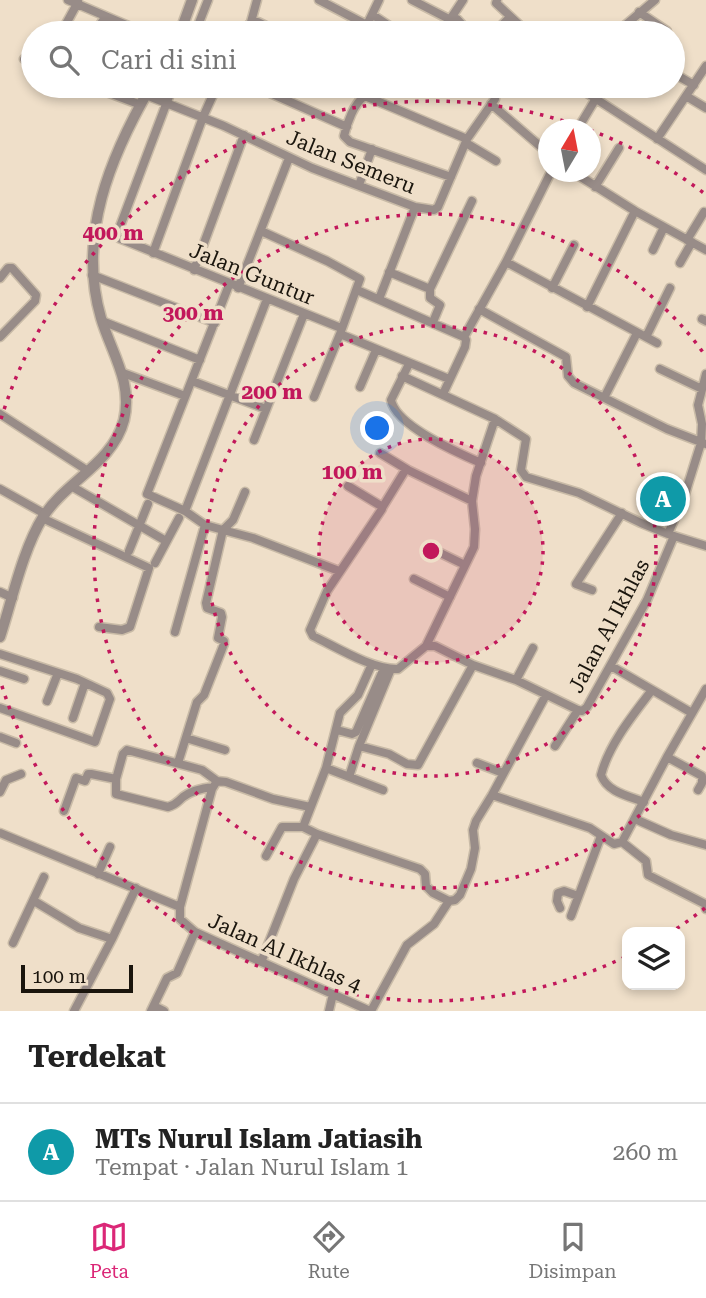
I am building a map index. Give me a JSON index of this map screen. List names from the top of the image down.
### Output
{
  "streets": {
    "street": [
      "Jalan Semeru",
      "Jalan Guntur",
      "Jalan Al Ikhlas",
      "Jalan Al Ikhlas 4"
    ]
  },
  "crossings": [
    ["Jalan Semeru", "Jalan Guntur"],
    ["Jalan Al Ikhlas", "Jalan Al Ikhlas 4"]
  ],
  "scale_bar": "100 m",
  "north": "top",
  "page": {
    "search": "Cari di sini",
    "pins": "A",
    "scale": "100 m",
    "heading": "Terdekat",
    "list": [
      {
        "mark": "A",
        "name": "MTs Nurul Islam Jatiasih",
        "note": "Tempat · Jalan Nurul Islam 1",
        "value": "260 m"
      }
    ],
    "nav": ["Peta", "Rute", "Disimpan"]
  },
  "rings": [
    "400 m",
    "300 m",
    "200 m",
    "100 m"
  ]
}
